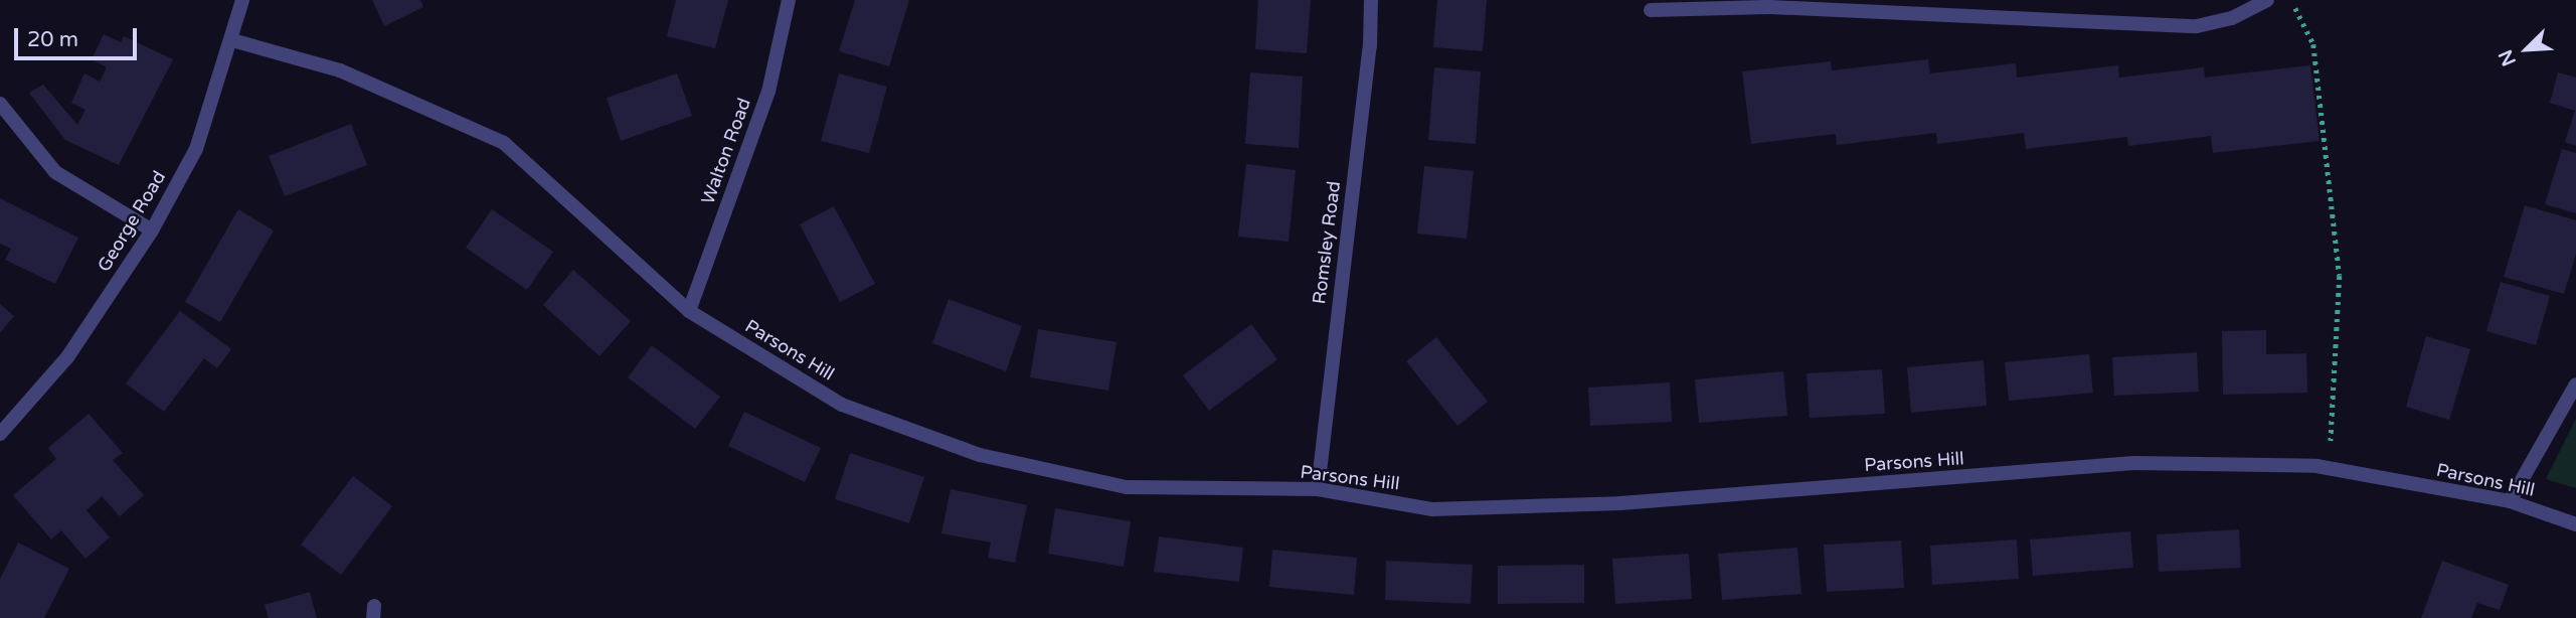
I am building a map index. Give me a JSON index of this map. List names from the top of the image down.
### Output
{
  "streets": {
    "street": [
      "Walton Road",
      "George Road",
      "Romsley Road",
      "Parsons Hill"
    ]
  },
  "crossings": [
    ["Walton Road", "Parsons Hill"],
    ["George Road", "Parsons Hill"],
    ["Romsley Road", "Parsons Hill"]
  ],
  "scale_bar": "20 m",
  "north": "bottom left"
}
